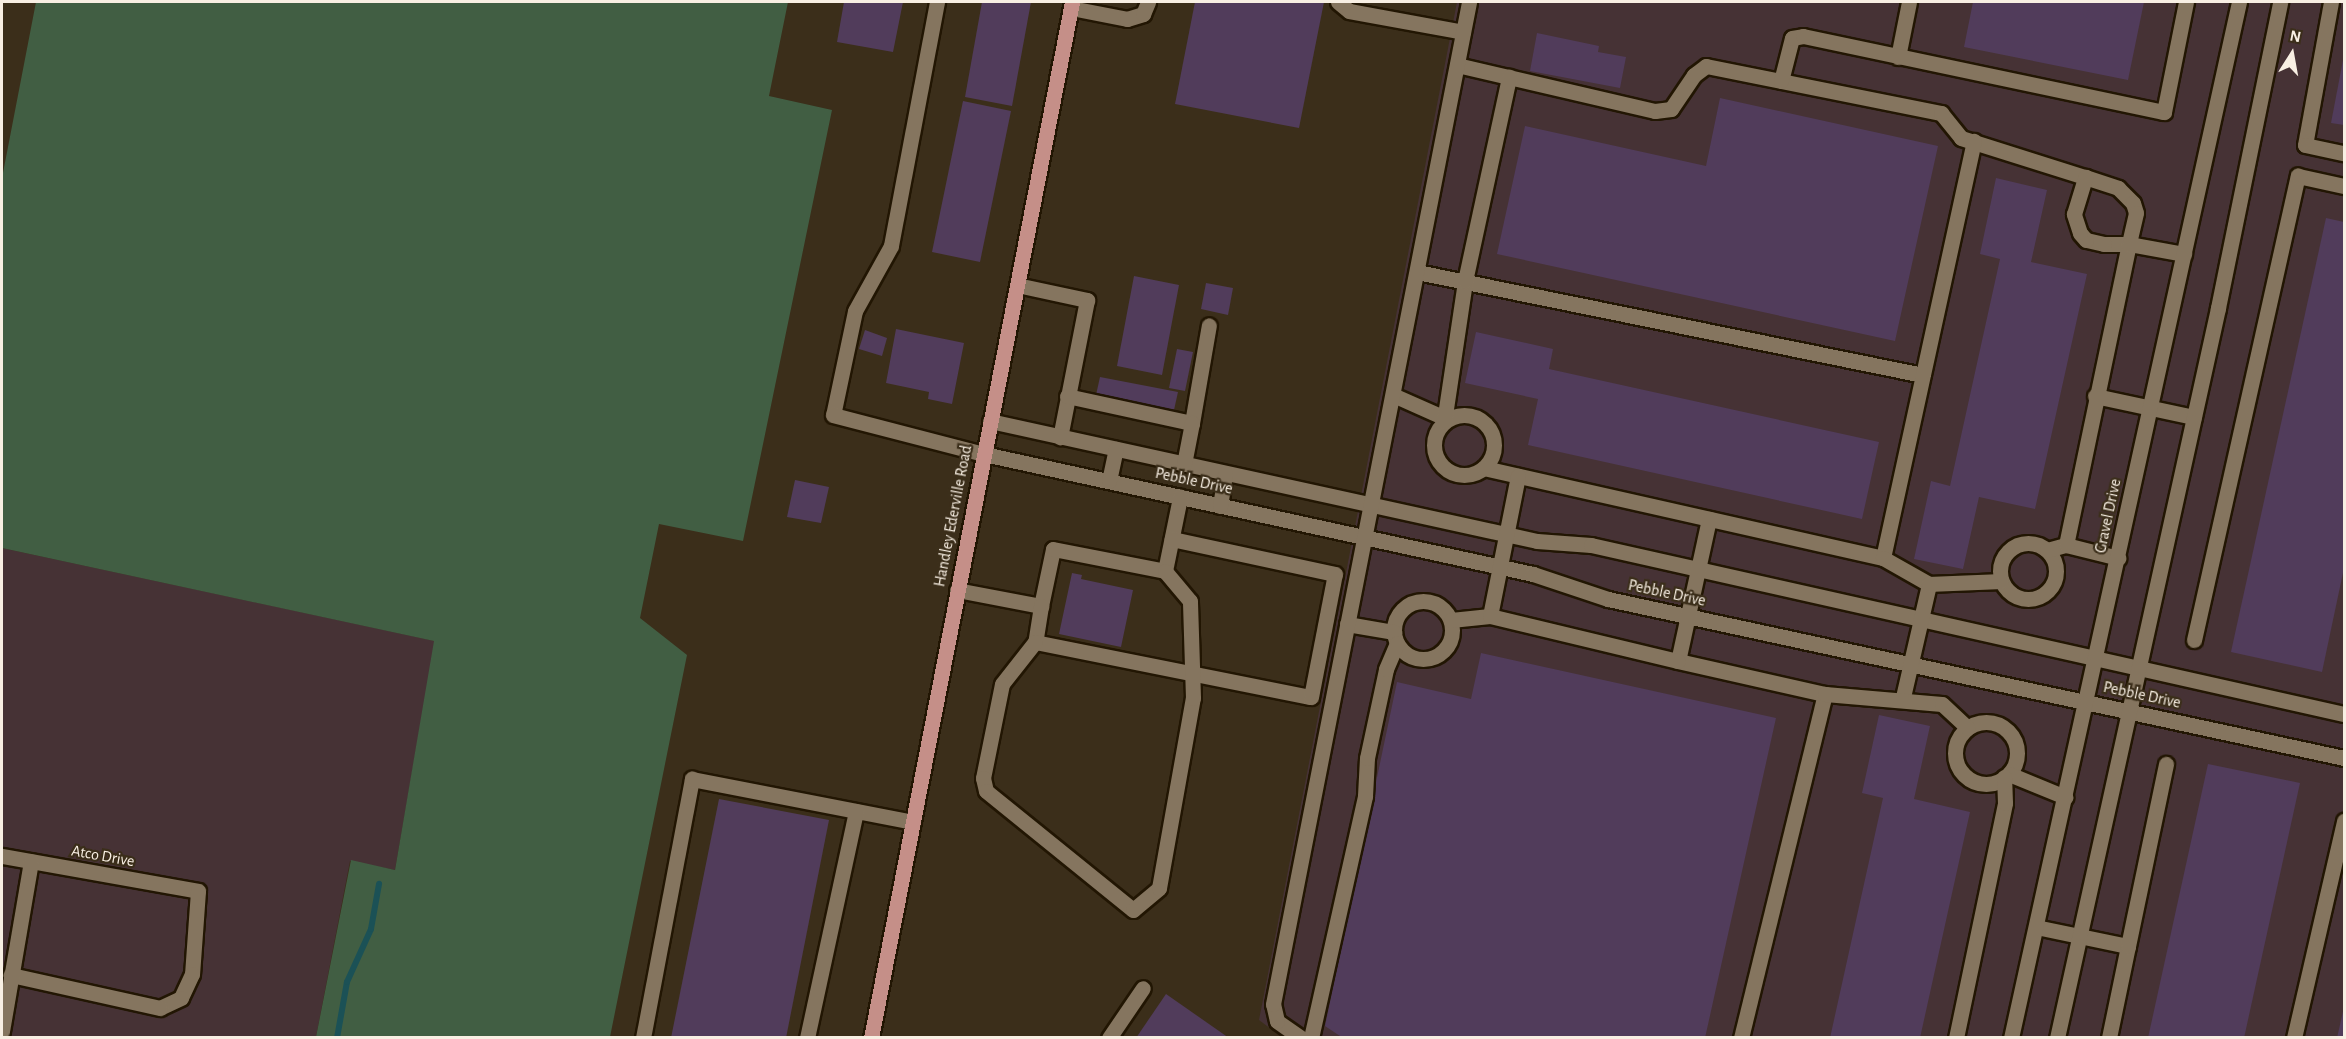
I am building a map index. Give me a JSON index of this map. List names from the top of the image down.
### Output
{
  "streets": {
    "main road": ["Handley Ederville Road"],
    "street": ["Pebble Drive", "Gravel Drive", "Atco Drive"]
  },
  "crossings": [
    ["Pebble Drive", "Handley Ederville Road"],
    ["Pebble Drive", "Gravel Drive"]
  ],
  "north": "top"
}
